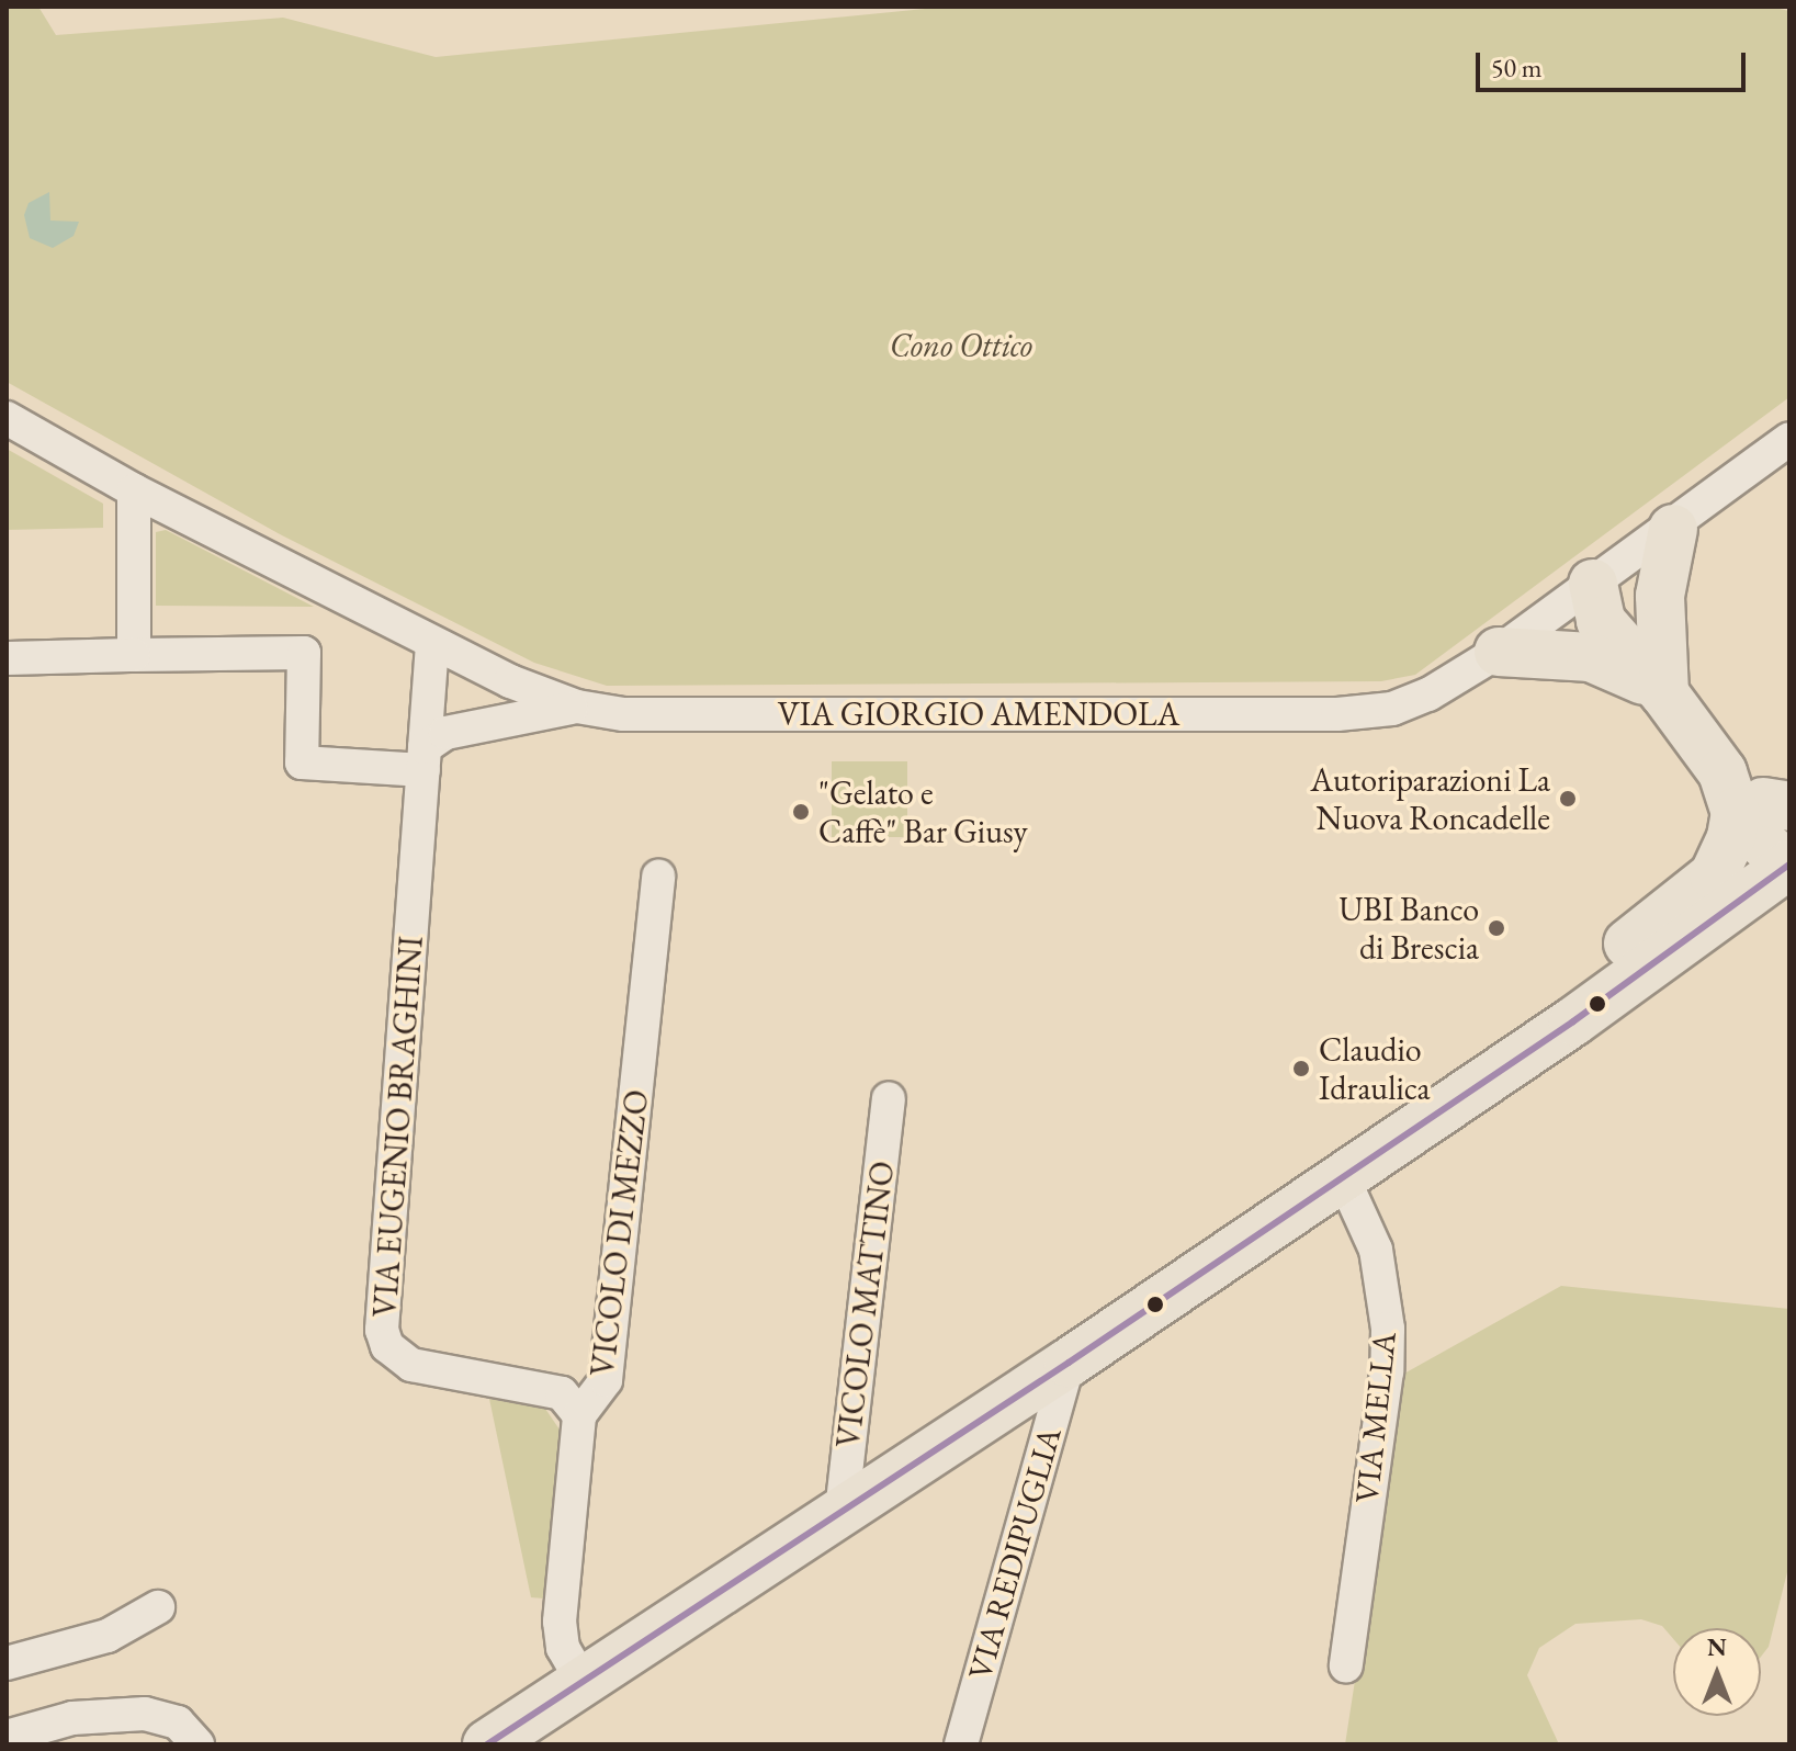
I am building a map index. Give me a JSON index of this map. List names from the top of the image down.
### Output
{
  "streets": {
    "street": [
      "VIA GIORGIO AMENDOLA",
      "VIA EUGENIO BRAGHINI",
      "VICOLO DI MEZZO",
      "VICOLO MATTINO",
      "VIA MELLA",
      "VIA REDIPUGLIA"
    ]
  },
  "crossings": [
    ["VIA GIORGIO AMENDOLA", "VIA EUGENIO BRAGHINI"],
    ["VIA EUGENIO BRAGHINI", "VICOLO DI MEZZO"]
  ],
  "parks": ["Cono Ottico"],
  "places": [
    "Autoriparazioni La Nuova Roncadelle",
    "\"Gelato e Caffè\" Bar Giusy",
    "UBI Banco di Brescia",
    "Claudio Idraulica"
  ],
  "scale_bar": "50 m",
  "north": "top"
}
